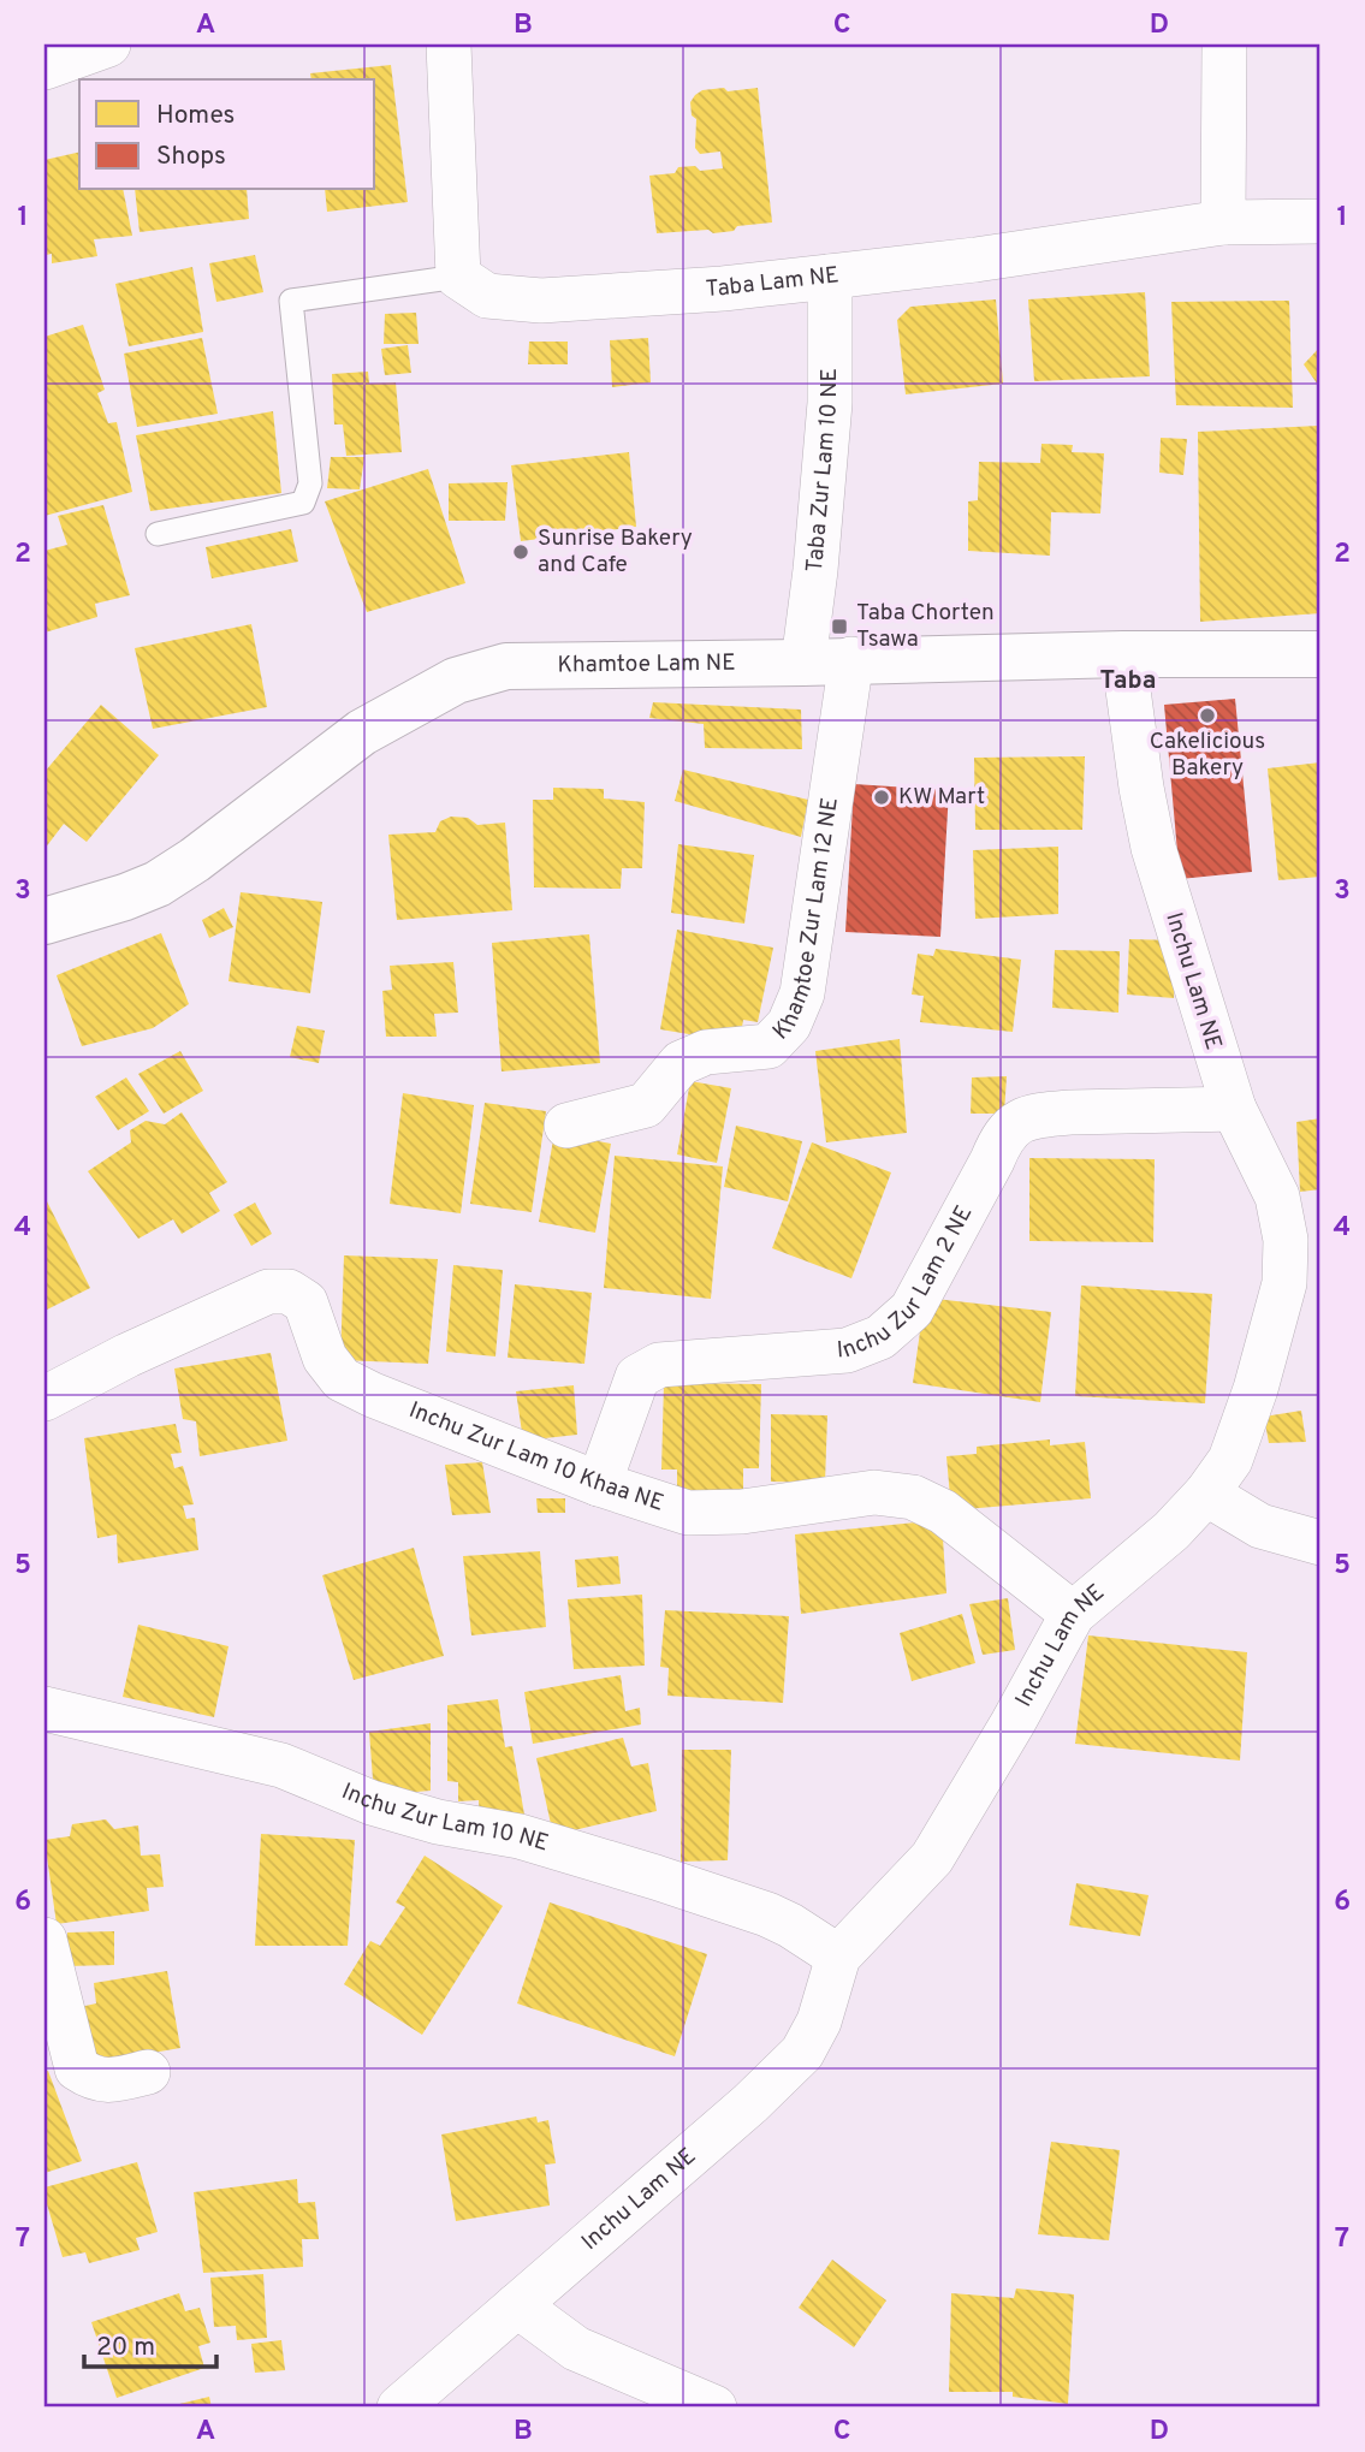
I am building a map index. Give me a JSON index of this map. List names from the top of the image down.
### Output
{
  "streets": {
    "main road": ["Khamtoe Lam NE"],
    "street": [
      "Taba Lam NE",
      "Taba Zur Lam 10 NE",
      "Khamtoe Zur Lam 12 NE",
      "Inchu Lam NE",
      "Inchu Zur Lam 2 NE",
      "Inchu Zur Lam 10 Khaa NE",
      "Inchu Zur Lam 10 NE"
    ]
  },
  "crossings": [
    ["Taba Lam NE", "Taba Zur Lam 10 NE"],
    ["Taba Zur Lam 10 NE", "Khamtoe Lam NE"],
    ["Khamtoe Lam NE", "Khamtoe Zur Lam 12 NE"],
    ["Khamtoe Lam NE", "Inchu Lam NE"],
    ["Inchu Lam NE", "Inchu Zur Lam 2 NE"],
    ["Inchu Lam NE", "Inchu Zur Lam 10 Khaa NE"],
    ["Inchu Lam NE", "Inchu Zur Lam 10 NE"],
    ["Inchu Zur Lam 2 NE", "Inchu Zur Lam 10 Khaa NE"]
  ],
  "districts": ["Taba"],
  "places": {
    "other": ["Sunrise Bakery and Cafe", "Cakelicious Bakery", "KW Mart"],
    "transit": ["Taba Chorten Tsawa"]
  },
  "legend": ["Homes", "Shops"],
  "scale_bar": "20 m",
  "grid": {
    "columns": [
      "A",
      "B",
      "C",
      "D"
    ],
    "rows": [
      "1",
      "2",
      "3",
      "4",
      "5",
      "6",
      "7"
    ]
  }
}
